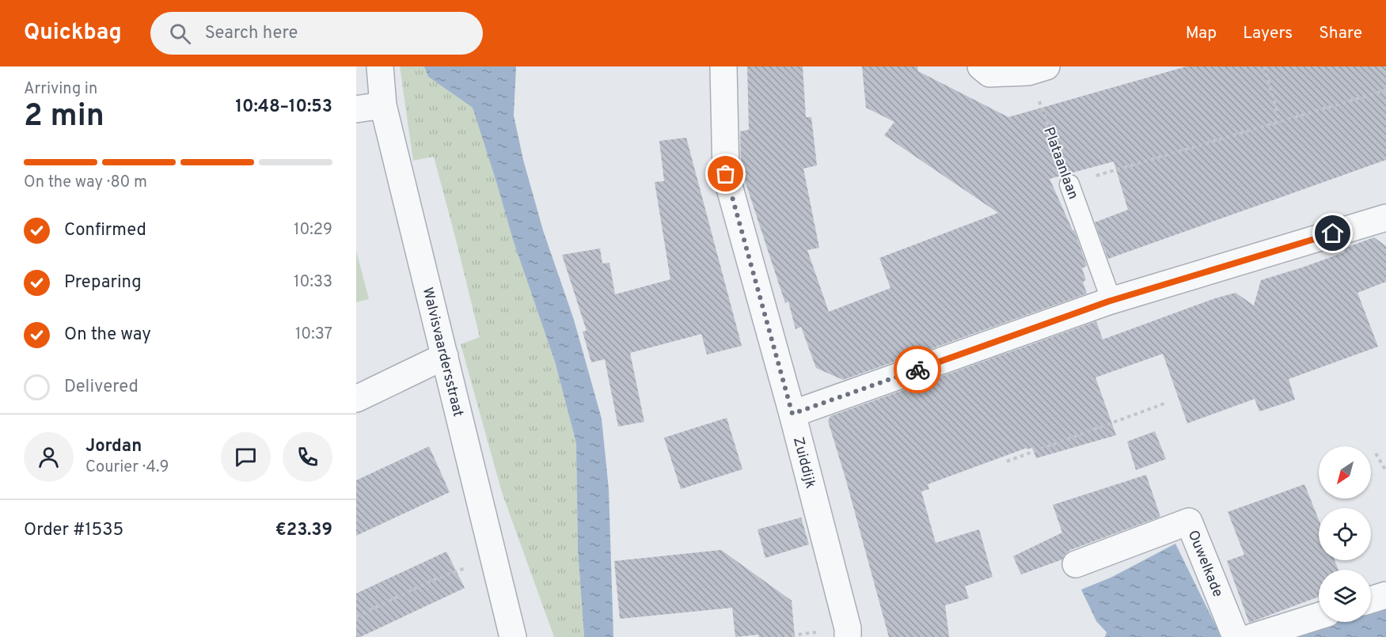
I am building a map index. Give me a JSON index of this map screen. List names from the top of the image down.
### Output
{
  "streets": {
    "street": ["Walvisvaardersstraat", "Zuiddijk", "Ouwelkade"],
    "lane": ["Plataanlaan"]
  },
  "north": "bottom left",
  "page": {
    "header": "Quickbag",
    "search": "Search here",
    "nav": ["Map", "Layers", "Share"],
    "heading": ["2 min", "Arriving in", "10:48–10:53"],
    "panel": [
      "Jordan",
      "Courier · 4.9",
      "Order #1535",
      "€23.39"
    ],
    "bar": "On the way · 80 m",
    "list": [
      ["Confirmed", "10:29"],
      ["Preparing", "10:33"],
      ["On the way", "10:37"],
      "Delivered"
    ]
  }
}
